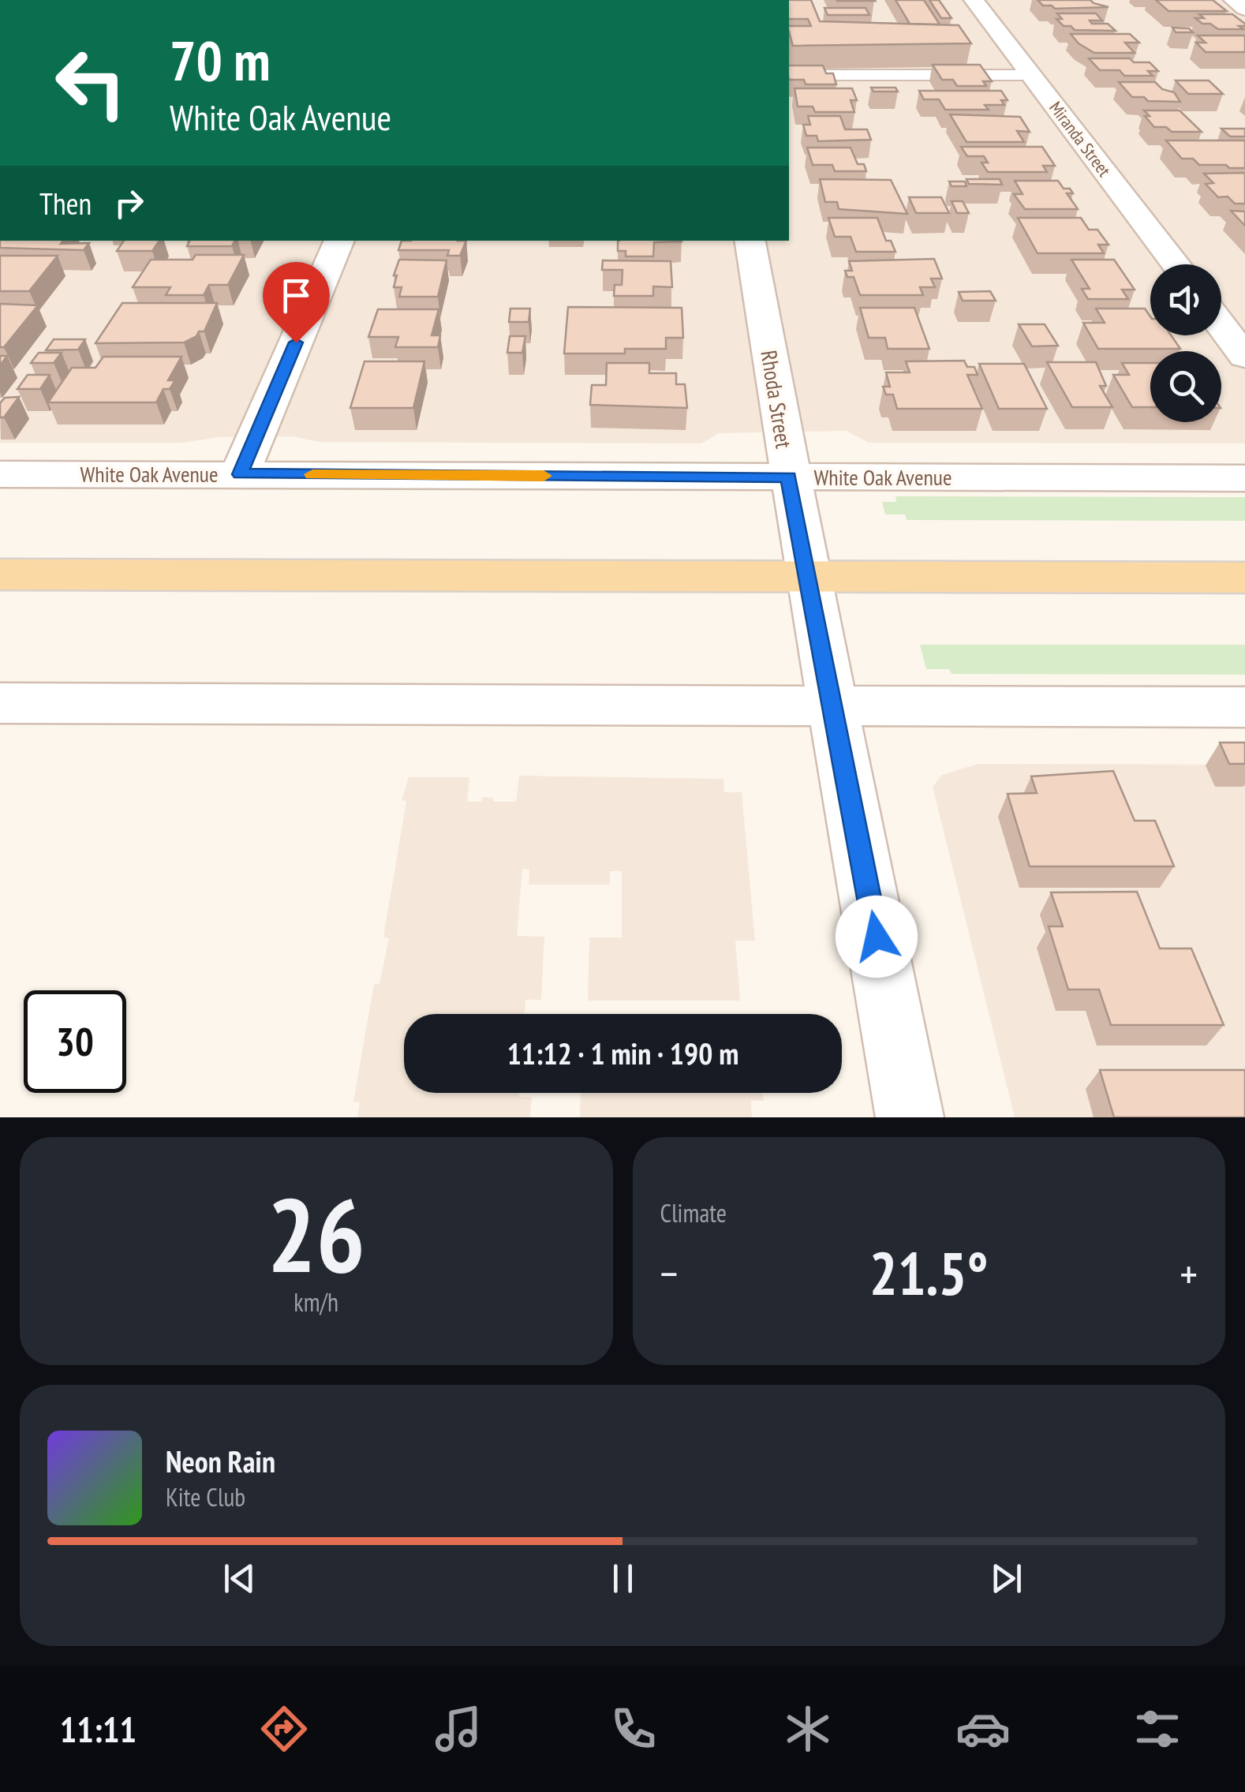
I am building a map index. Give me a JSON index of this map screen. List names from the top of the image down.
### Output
{
  "streets": {
    "street": ["Miranda Street", "Rhoda Street", "White Oak Avenue"]
  },
  "crossings": [
    ["Rhoda Street", "White Oak Avenue"]
  ],
  "page": {
    "turn": ["70 m", "White Oak Avenue"],
    "then": "Then",
    "limit": "30",
    "trip": "11:12 · 1 min · 190 m",
    "tile": [
      ["26", "km/h"],
      "Climate"
    ],
    "heat": ["−", "21.5°", "+"],
    "song": ["Neon Rain", "Kite Club"],
    "tabs": "11:11"
  }
}
